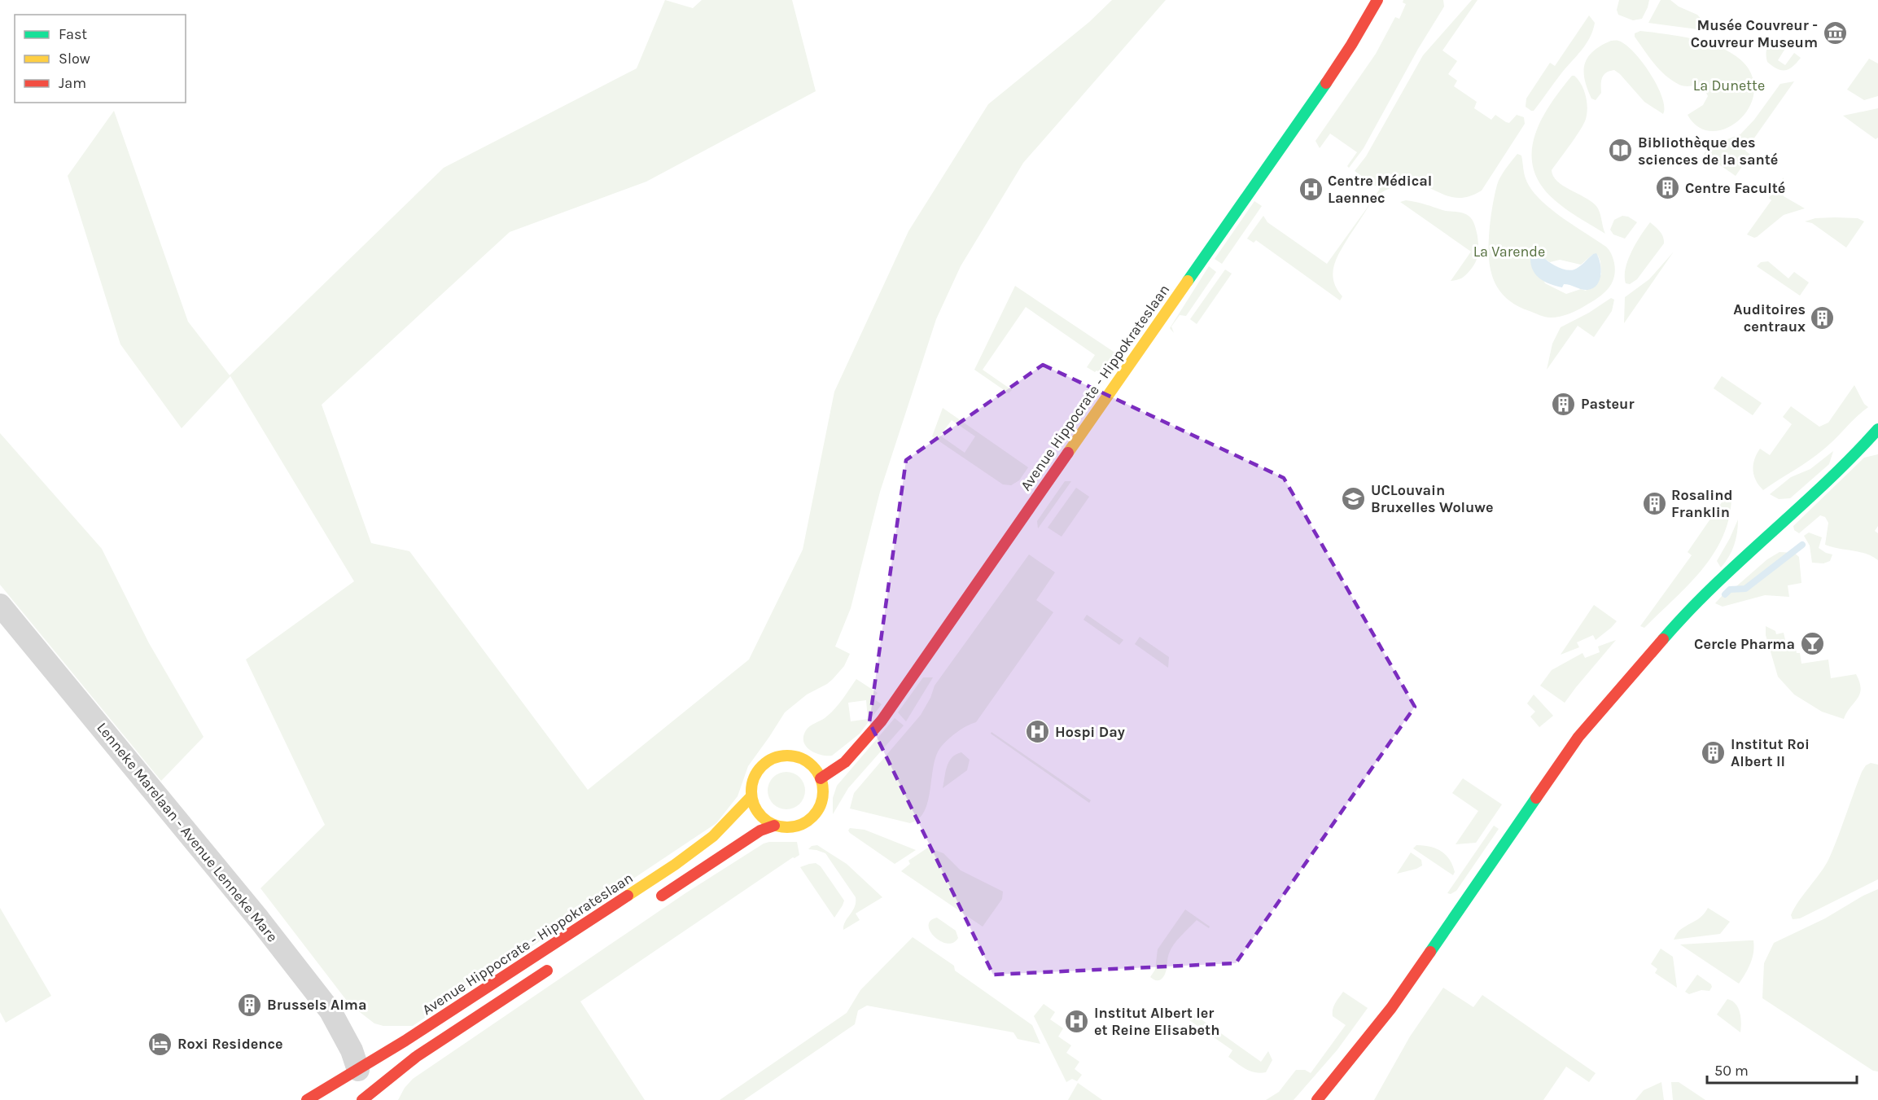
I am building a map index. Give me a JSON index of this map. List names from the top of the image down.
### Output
{
  "streets": {
    "street": ["Avenue Hippocrate - Hippokrateslaan", "Lenneke Marelaan - Avenue Lenneke Mare"]
  },
  "crossings": [
    ["Avenue Hippocrate - Hippokrateslaan", "Lenneke Marelaan - Avenue Lenneke Mare"]
  ],
  "parks": ["La Dunette", "La Varende"],
  "places": {
    "museum": ["Musée Couvreur - Couvreur Museum"],
    "library": ["Bibliothèque des sciences de la santé"],
    "building": [
      "Centre Faculté",
      "Auditoires centraux",
      "Pasteur",
      "Rosalind Franklin",
      "Institut Roi Albert II",
      "Brussels Alma"
    ],
    "hospital": ["Centre Médical Laennec", "Hospi Day", "Institut Albert Ier et Reine Elisabeth"],
    "school or university": ["UCLouvain Bruxelles Woluwe"],
    "bar": ["Cercle Pharma"],
    "hotel": ["Roxi Residence"]
  },
  "legend": ["Fast", "Slow", "Jam"],
  "scale_bar": "50 m"
}
